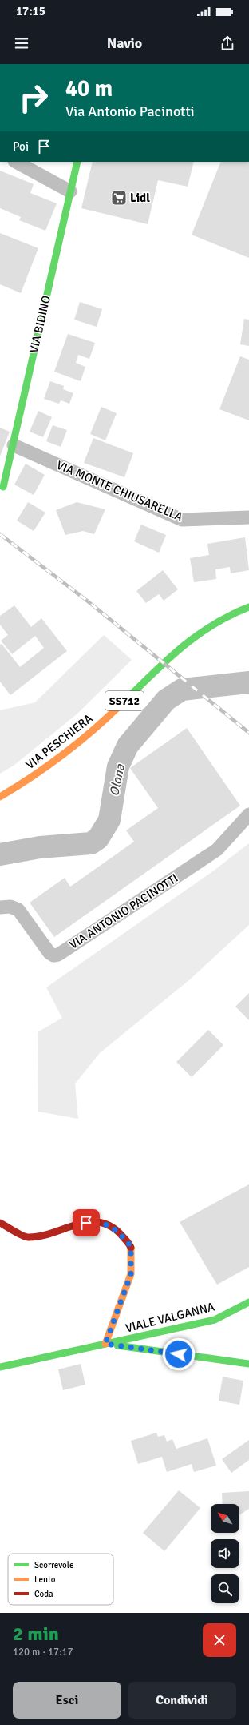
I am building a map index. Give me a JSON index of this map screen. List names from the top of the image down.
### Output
{
  "streets": {
    "street": [
      "VIA BIDINO",
      "VIA MONTE CHIUSARELLA",
      "SS712",
      "VIA PESCHIERA",
      "VIA ANTONIO PACINOTTI",
      "VIALE VALGANNA"
    ]
  },
  "crossings": [
    ["VIA BIDINO", "VIA MONTE CHIUSARELLA"]
  ],
  "water": ["Olona"],
  "places": {
    "supermarket": ["Lidl"]
  },
  "legend": ["Scorrevole", "Lento", "Coda"],
  "north": "top left",
  "page": {
    "status": "17:15",
    "header": "Navio",
    "turn": ["40 m", "Via Antonio Pacinotti"],
    "then": "Poi",
    "heading": ["2 min", "120 m · 17:17"],
    "buttons": ["Esci", "Condividi"]
  }
}
